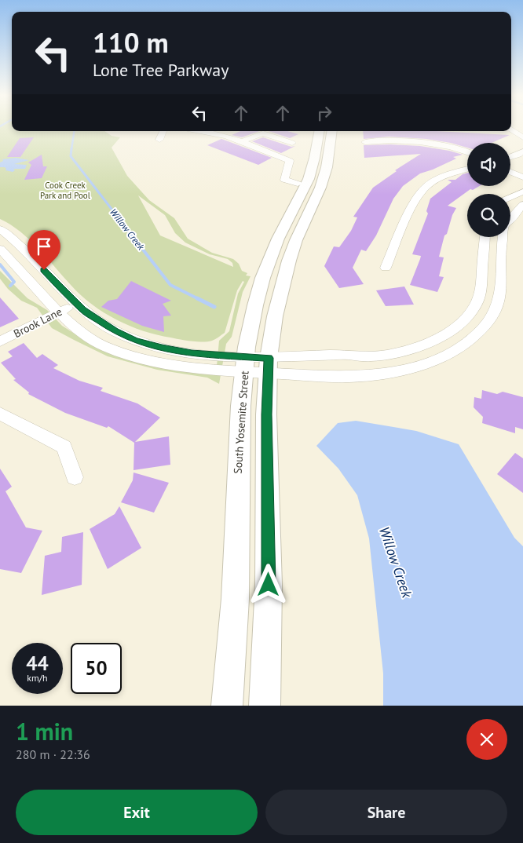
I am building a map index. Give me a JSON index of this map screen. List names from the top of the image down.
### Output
{
  "streets": {
    "main road": ["South Yosemite Street"],
    "street": ["Brook Lane"]
  },
  "water": ["Willow Creek"],
  "parks": ["Cook Creek Park and Pool"],
  "page": {
    "turn": ["110 m", "Lone Tree Parkway"],
    "speed": "44 km/h",
    "limit": "50",
    "heading": ["1 min", "280 m · 22:36"],
    "buttons": ["Exit", "Share"]
  }
}
